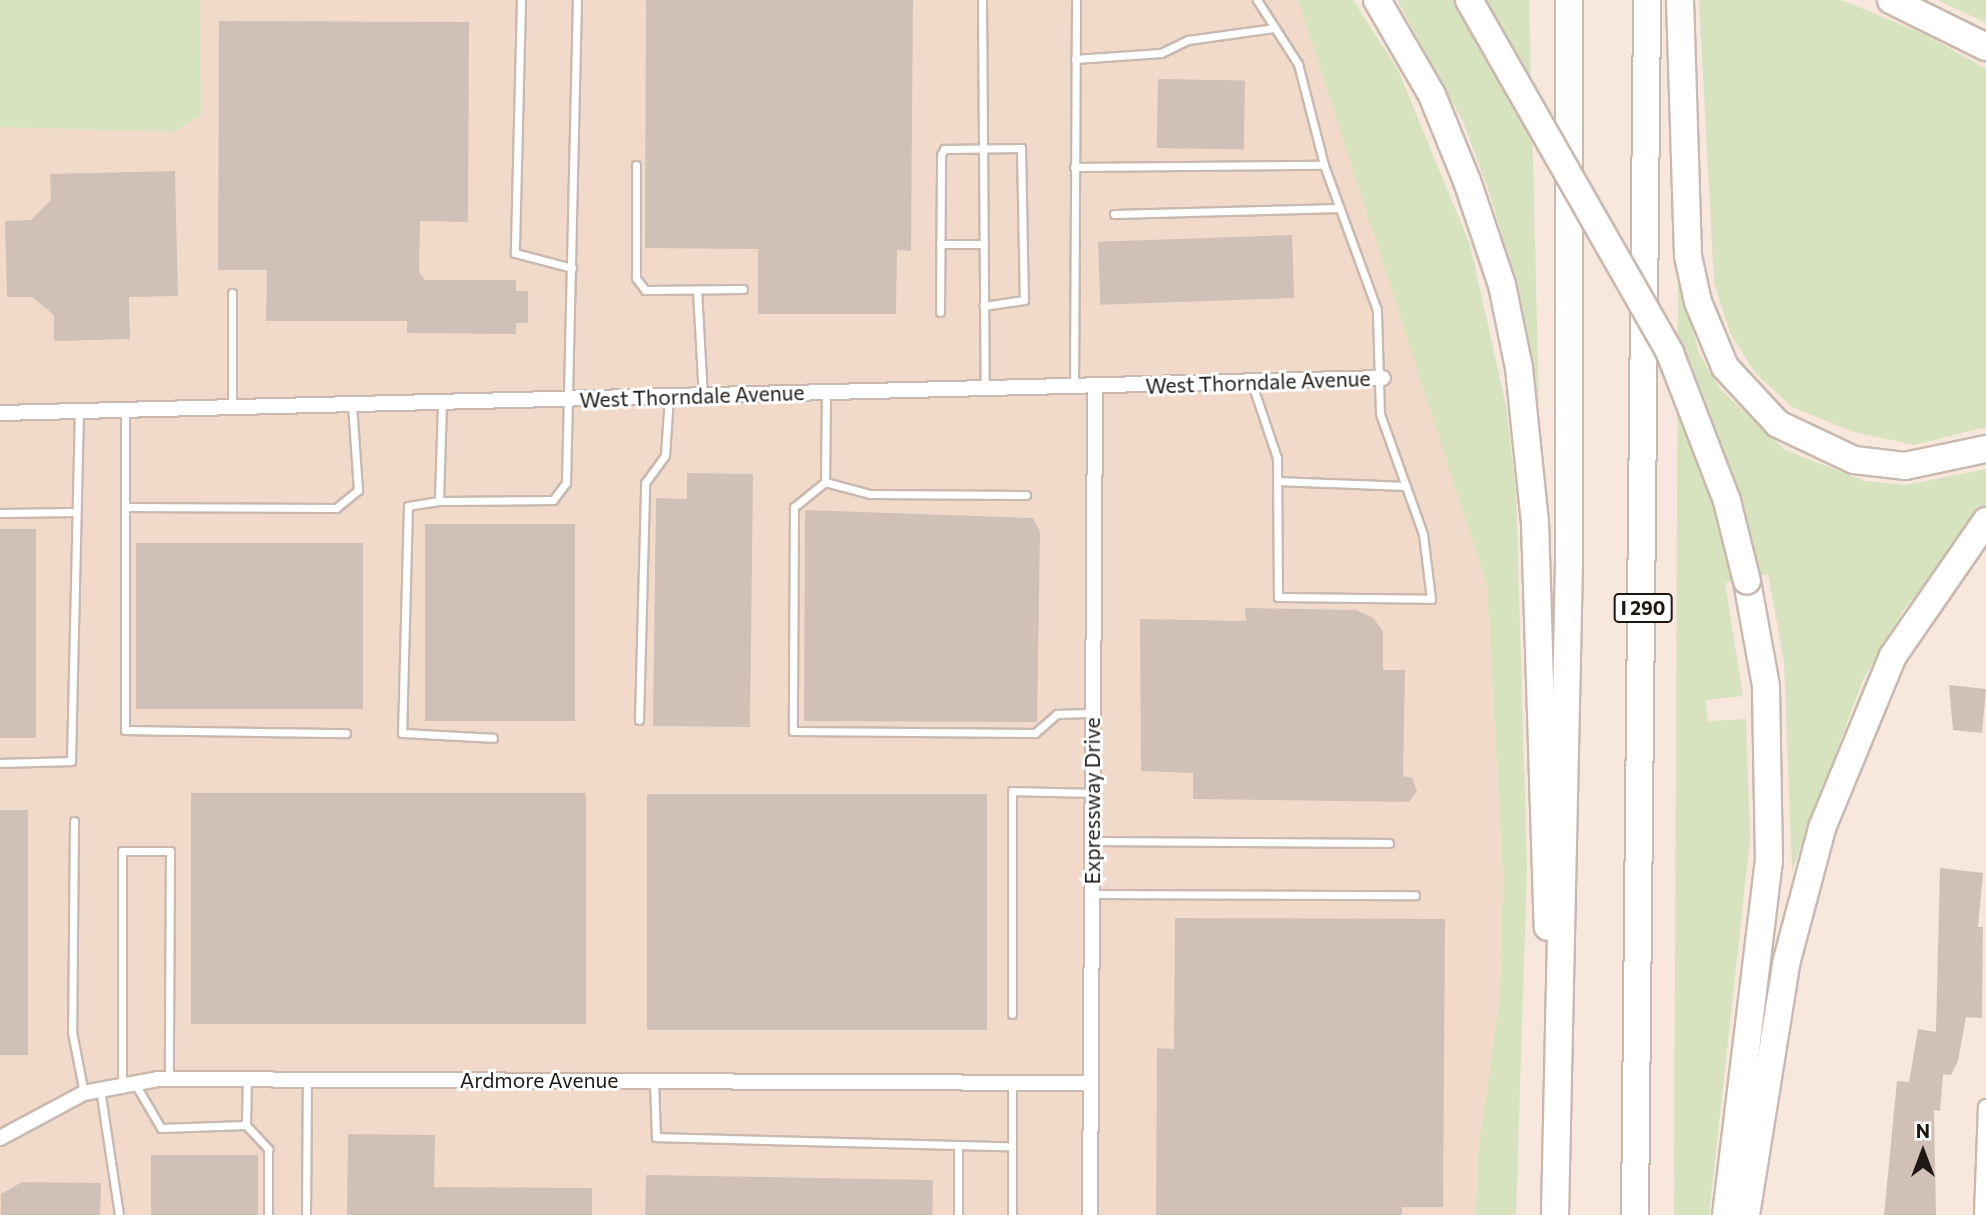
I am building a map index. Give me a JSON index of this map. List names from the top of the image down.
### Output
{
  "streets": {
    "highway": ["I 290"],
    "street": ["West Thorndale Avenue", "Expressway Drive", "Ardmore Avenue"]
  },
  "crossings": [
    ["West Thorndale Avenue", "Expressway Drive"],
    ["Expressway Drive", "Ardmore Avenue"]
  ],
  "north": "top"
}
